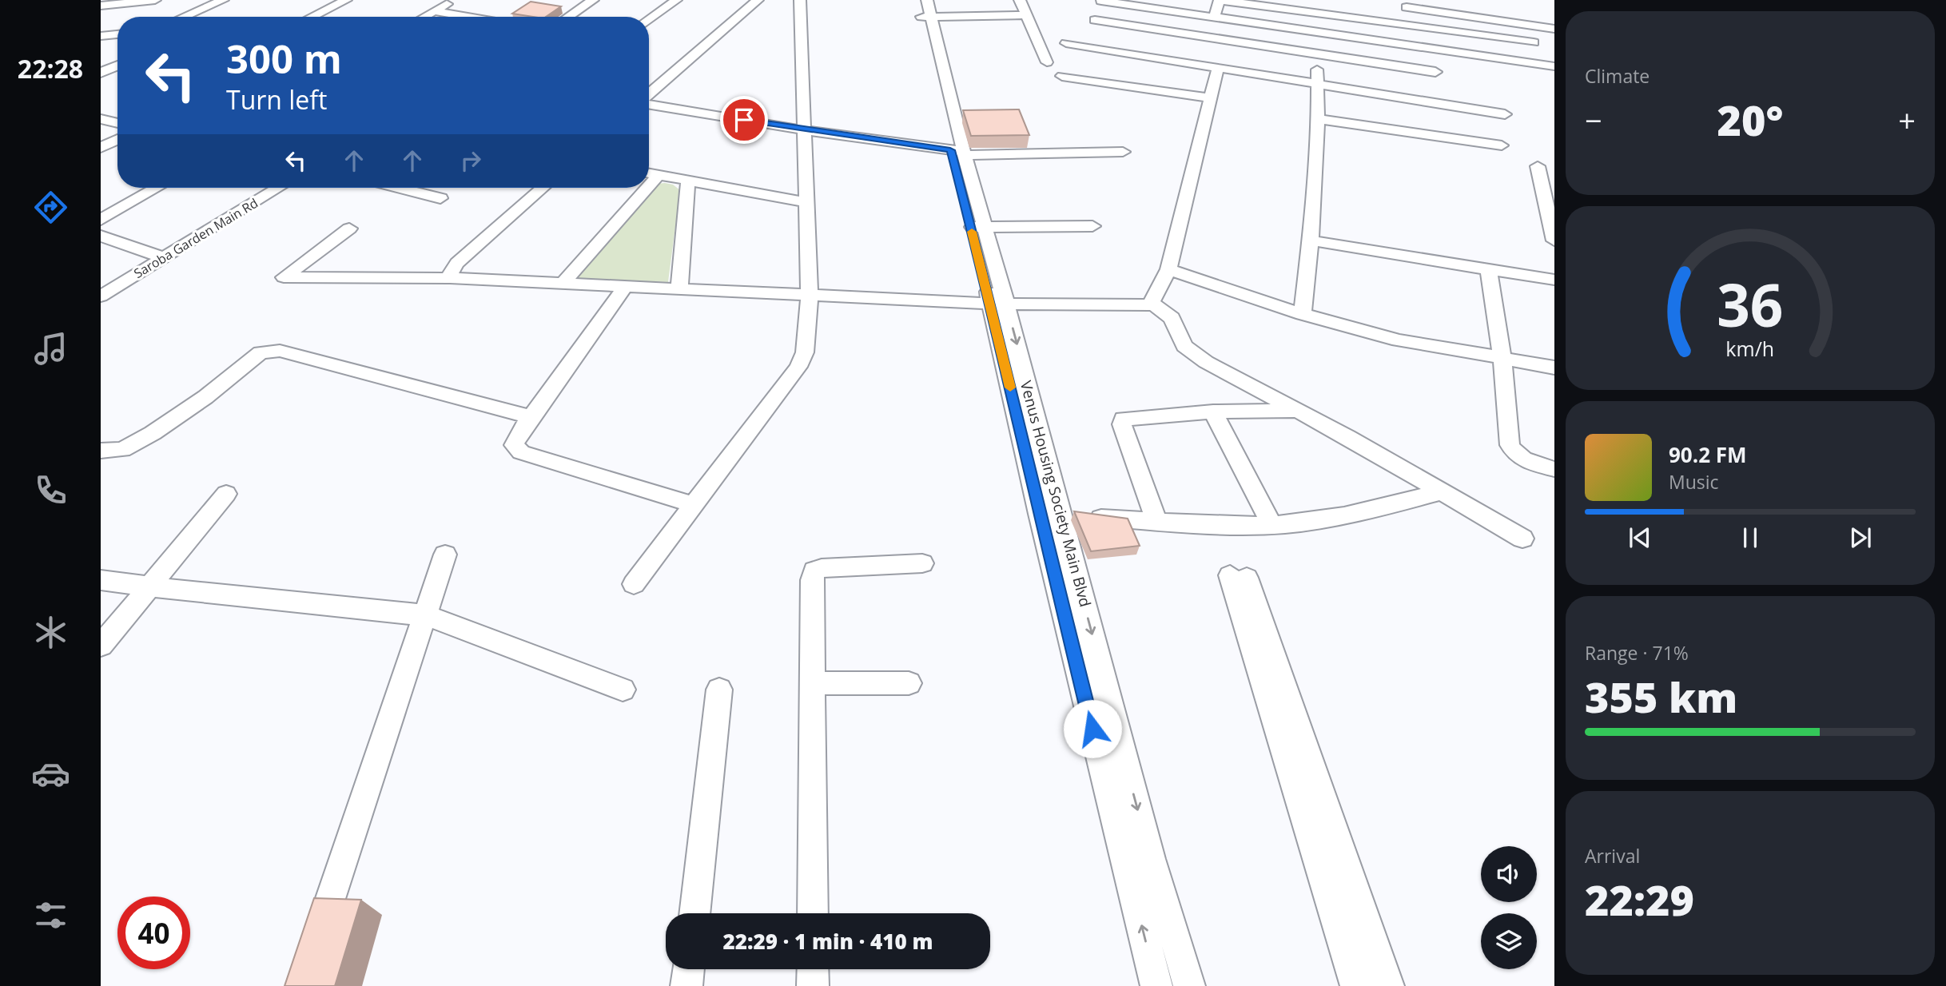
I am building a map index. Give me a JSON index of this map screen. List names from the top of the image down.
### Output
{
  "streets": {
    "street": ["Saroba Garden Main Rd", "Venus Housing Society Main Blvd"]
  },
  "page": {
    "tabs": "22:28",
    "tile": [
      "Climate",
      ["Range · 71%", "355 km"],
      ["Arrival", "22:29"]
    ],
    "turn": ["300 m", "Turn left"],
    "heat": ["−", "20°", "+"],
    "song": ["90.2 FM", "Music"],
    "limit": "40",
    "trip": "22:29 · 1 min · 410 m",
    "gauge": ["36", "km/h"]
  }
}
